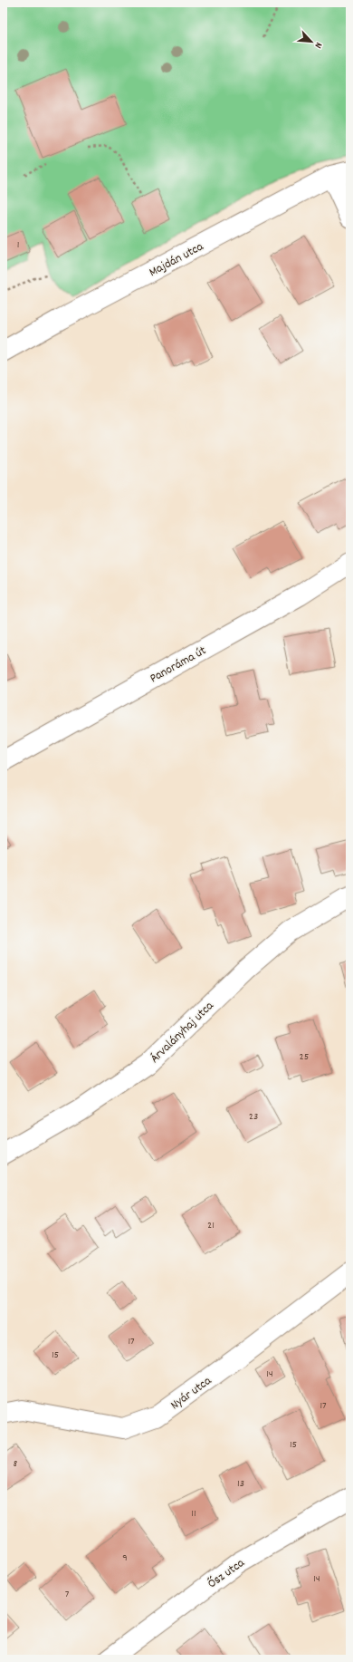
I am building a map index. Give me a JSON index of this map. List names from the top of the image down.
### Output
{
  "streets": {
    "street": [
      "Majdán utca",
      "Panoráma út",
      "Árvalányhaj utca",
      "Nyár utca",
      "Ősz utca"
    ]
  },
  "house_numbers": [
    "1",
    "25",
    "23",
    "21",
    "17",
    "15",
    "14",
    "17",
    "15",
    "8",
    "13",
    "11",
    "9",
    "14",
    "7"
  ],
  "north": "bottom right"
}
